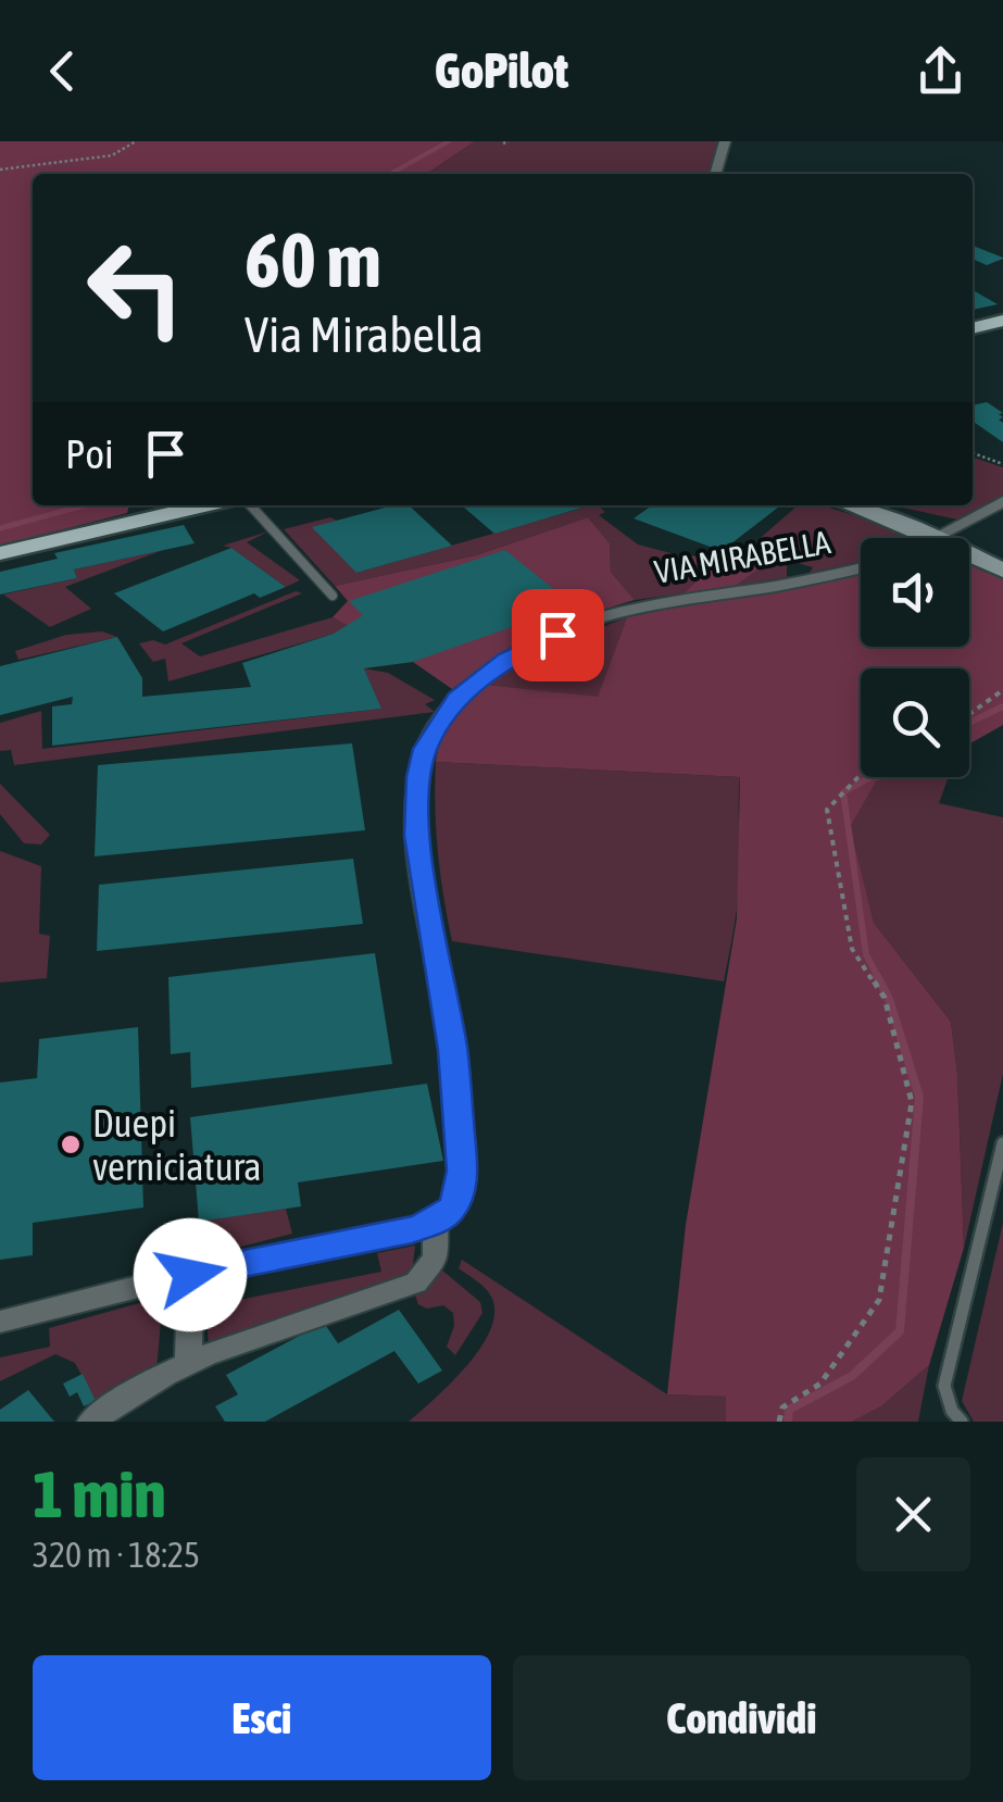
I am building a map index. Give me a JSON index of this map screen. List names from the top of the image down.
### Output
{
  "streets": {
    "street": ["VIA MIRABELLA"]
  },
  "places": ["Duepi verniciatura"],
  "page": {
    "header": "GoPilot",
    "turn": ["60 m", "Via Mirabella"],
    "then": "Poi",
    "heading": ["1 min", "320 m · 18:25"],
    "buttons": ["Esci", "Condividi"]
  }
}
